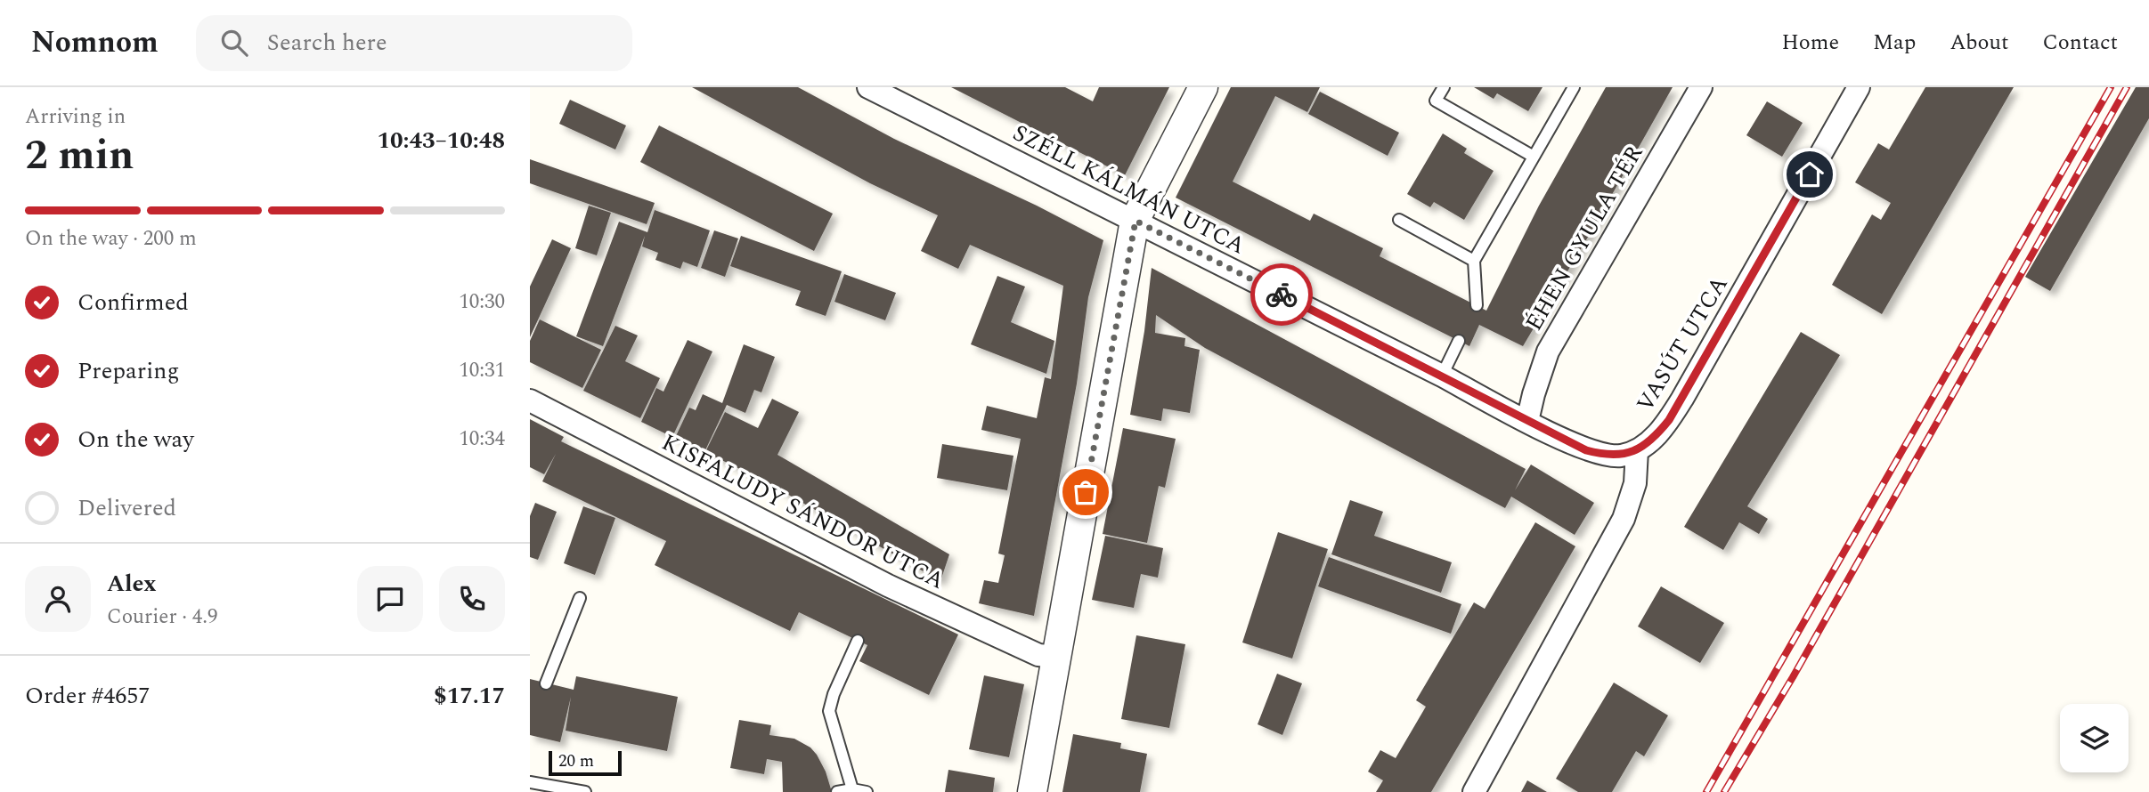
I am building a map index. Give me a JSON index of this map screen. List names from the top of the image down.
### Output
{
  "streets": {
    "street": [
      "SZÉLL KÁLMÁN UTCA",
      "ÉHEN GYULA TÉR",
      "VASÚT UTCA",
      "KISFALUDY SÁNDOR UTCA"
    ]
  },
  "crossings": [
    ["SZÉLL KÁLMÁN UTCA", "ÉHEN GYULA TÉR"],
    ["SZÉLL KÁLMÁN UTCA", "VASÚT UTCA"]
  ],
  "scale_bar": "20 m",
  "page": {
    "header": "Nomnom",
    "search": "Search here",
    "nav": [
      "Home",
      "Map",
      "About",
      "Contact"
    ],
    "heading": ["2 min", "Arriving in", "10:43–10:48"],
    "panel": [
      "Alex",
      "Courier · 4.9",
      "Order #4657",
      "$17.17"
    ],
    "bar": "On the way · 200 m",
    "list": [
      ["Confirmed", "10:30"],
      ["Preparing", "10:31"],
      ["On the way", "10:34"],
      "Delivered"
    ],
    "scale": "20 m"
  }
}
